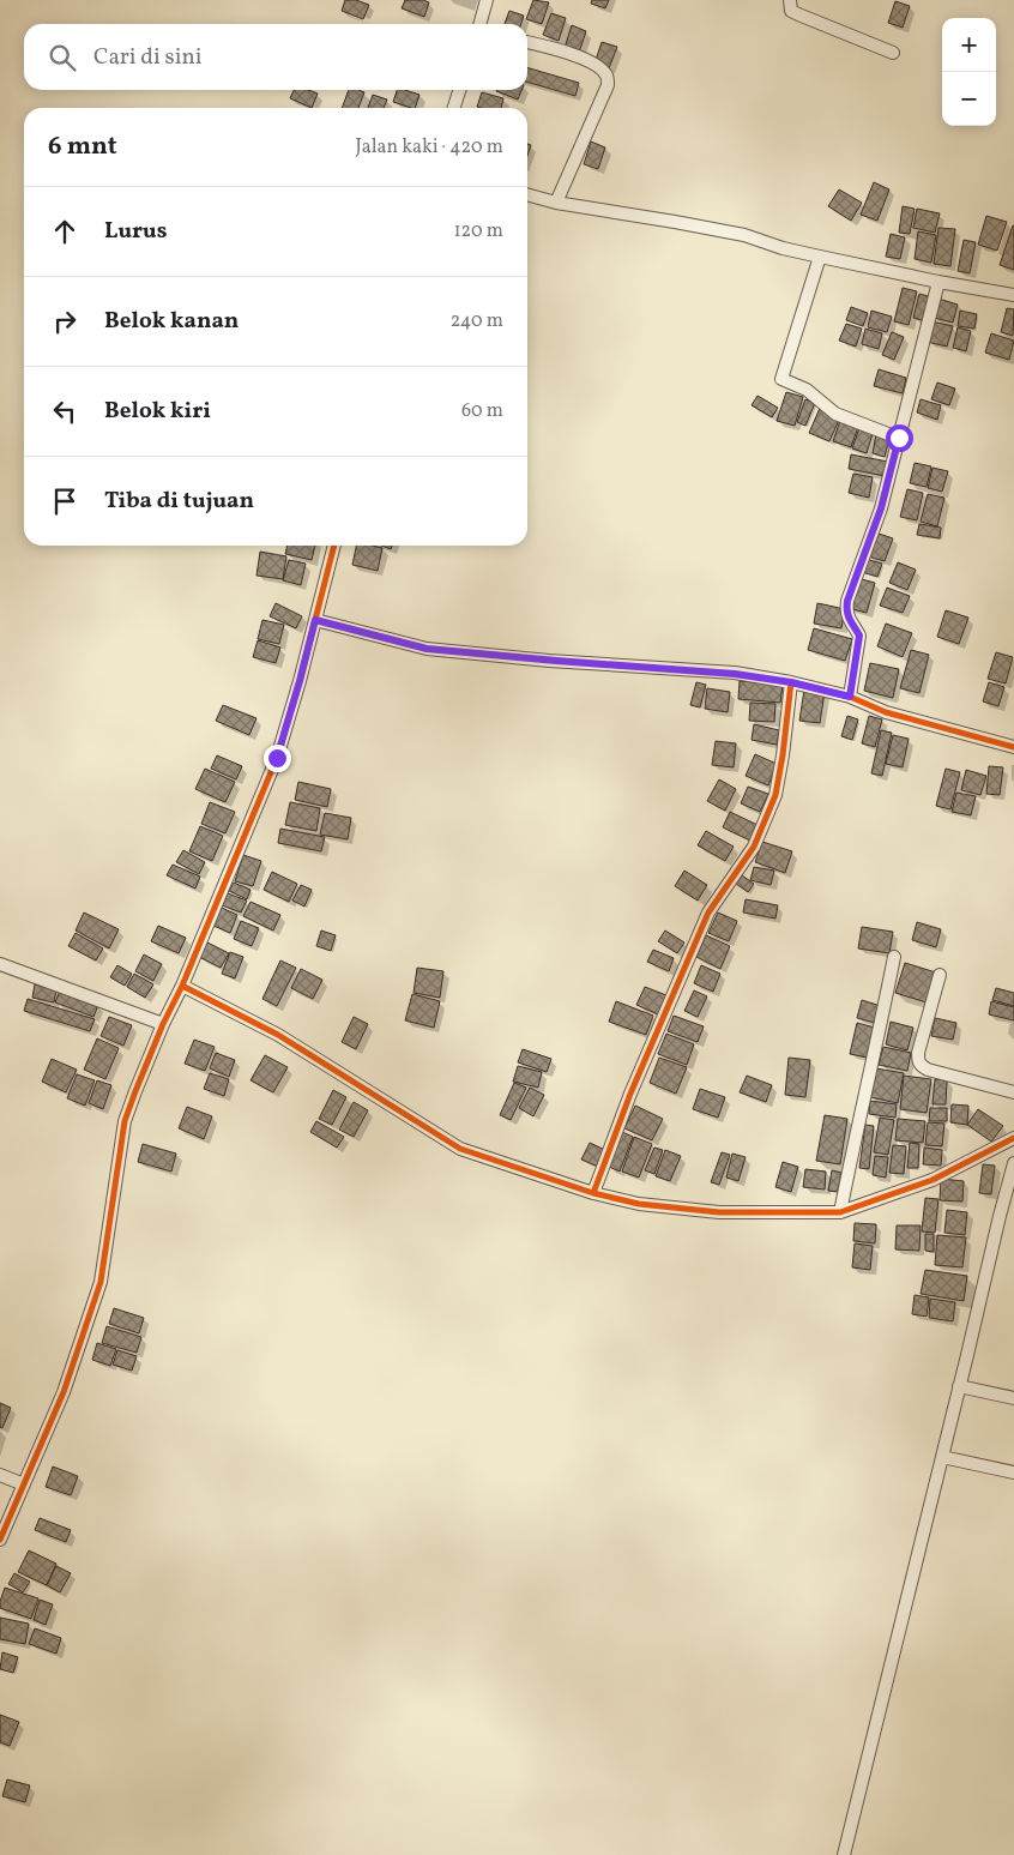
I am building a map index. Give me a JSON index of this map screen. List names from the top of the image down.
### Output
{
  "page": {
    "map_buttons": ["+", "−"],
    "search": "Cari di sini",
    "heading": ["6 mnt", "Jalan kaki · 420 m"],
    "list": [
      ["Lurus", "120 m"],
      ["Belok kanan", "240 m"],
      ["Belok kiri", "60 m"],
      "Tiba di tujuan"
    ]
  }
}
